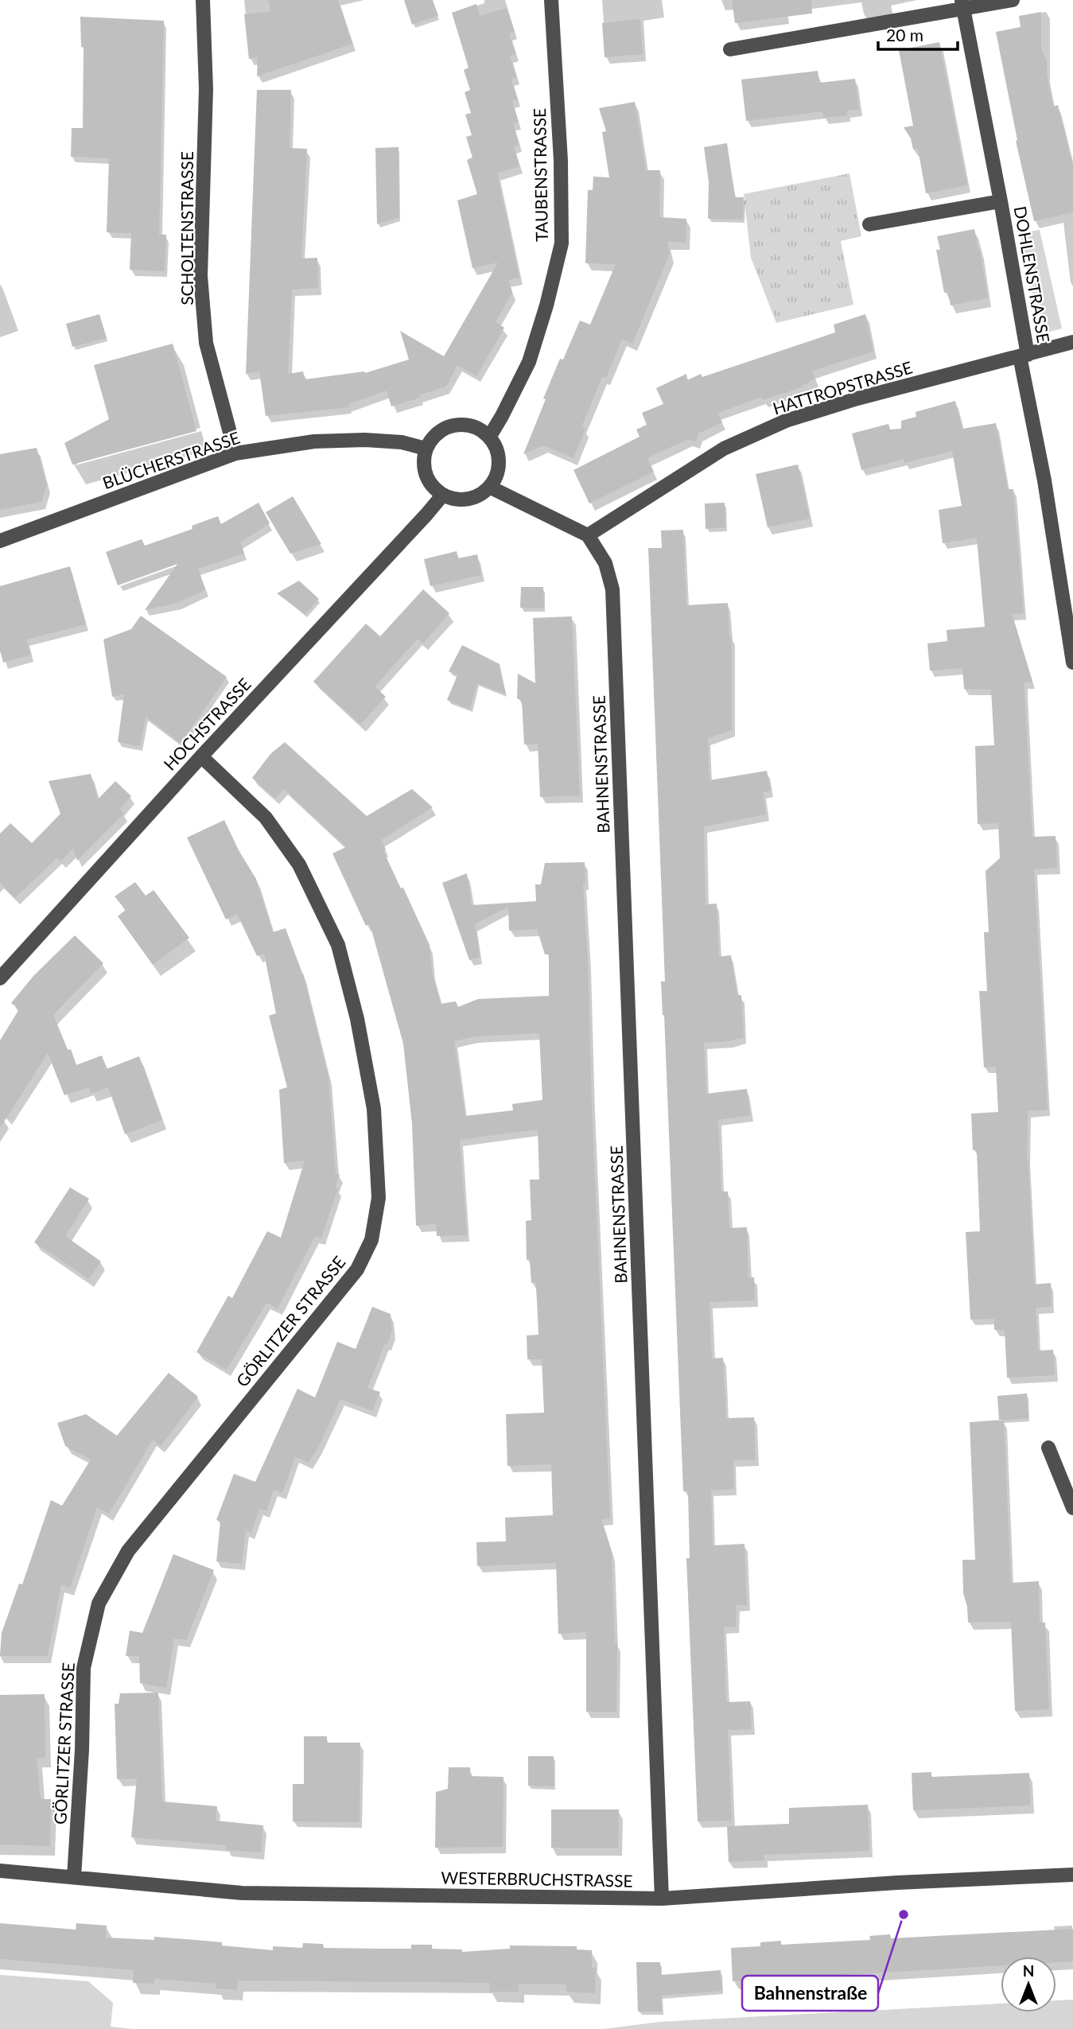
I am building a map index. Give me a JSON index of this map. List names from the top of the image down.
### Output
{
  "streets": {
    "street": [
      "TAUBENSTRASSE",
      "SCHOLTENSTRASSE",
      "DOHLENSTRASSE",
      "HATTROPSTRASSE",
      "BLÜCHERSTRASSE",
      "HOCHSTRASSE",
      "BAHNENSTRASSE",
      "GÖRLITZER STRASSE",
      "WESTERBRUCHSTRASSE"
    ]
  },
  "crossings": [
    ["TAUBENSTRASSE", "BLÜCHERSTRASSE"],
    ["TAUBENSTRASSE", "HOCHSTRASSE"],
    ["SCHOLTENSTRASSE", "BLÜCHERSTRASSE"],
    ["DOHLENSTRASSE", "HATTROPSTRASSE"],
    ["HATTROPSTRASSE", "BAHNENSTRASSE"],
    ["BLÜCHERSTRASSE", "HOCHSTRASSE"],
    ["HOCHSTRASSE", "GÖRLITZER STRASSE"],
    ["BAHNENSTRASSE", "WESTERBRUCHSTRASSE"],
    ["GÖRLITZER STRASSE", "WESTERBRUCHSTRASSE"]
  ],
  "places": ["Bahnenstraße"],
  "scale_bar": "20 m",
  "north": "top"
}
